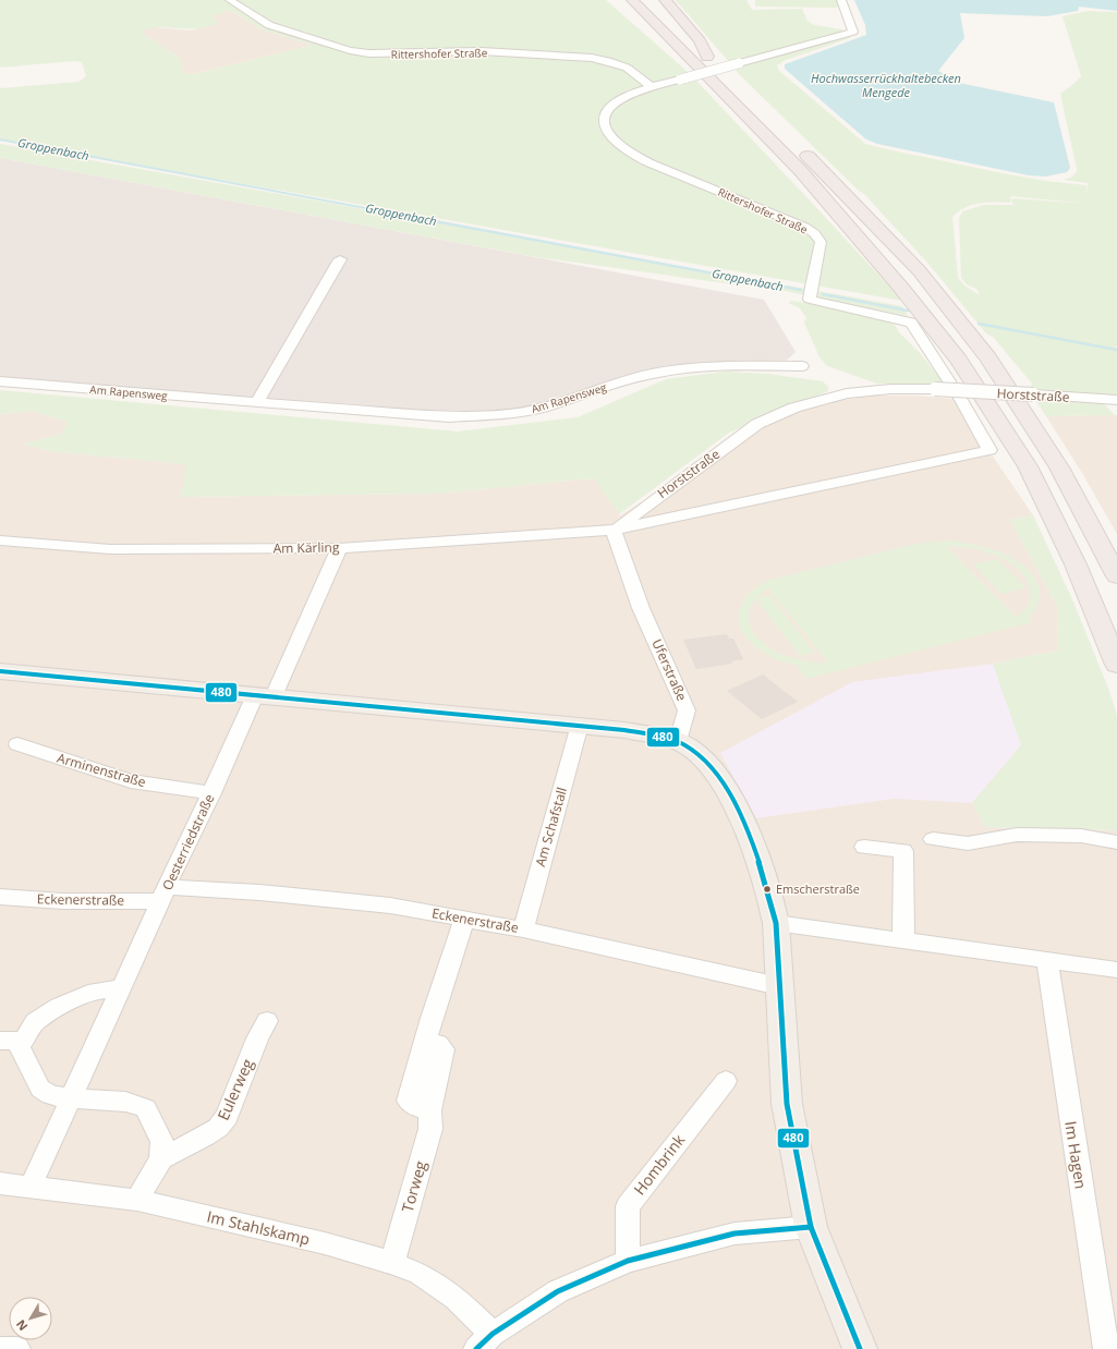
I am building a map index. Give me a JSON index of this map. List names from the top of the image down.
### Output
{
  "streets": {
    "street": [
      "Rittershofer Straße",
      "Am Rapensweg",
      "Horststraße",
      "Am Kärling",
      "Uferstraße",
      "Arminenstraße",
      "Am Schafstall",
      "Oesterriedstraße",
      "Eckenerstraße",
      "Eulerweg",
      "Im Hagen",
      "Hombrink",
      "Torweg",
      "Im Stahlskamp"
    ]
  },
  "crossings": [
    ["Rittershofer Straße", "Horststraße"],
    ["Horststraße", "Am Kärling"],
    ["Horststraße", "Uferstraße"],
    ["Am Kärling", "Uferstraße"],
    ["Am Kärling", "Oesterriedstraße"],
    ["Arminenstraße", "Oesterriedstraße"],
    ["Am Schafstall", "Eckenerstraße"],
    ["Oesterriedstraße", "Eckenerstraße"],
    ["Oesterriedstraße", "Im Stahlskamp"],
    ["Eckenerstraße", "Torweg"],
    ["Torweg", "Im Stahlskamp"]
  ],
  "water": ["Hochwasserrückhaltebecken Mengede", "Groppenbach"],
  "places": ["Emscherstraße"],
  "lines": ["transit line 480"],
  "north": "bottom left"
}
